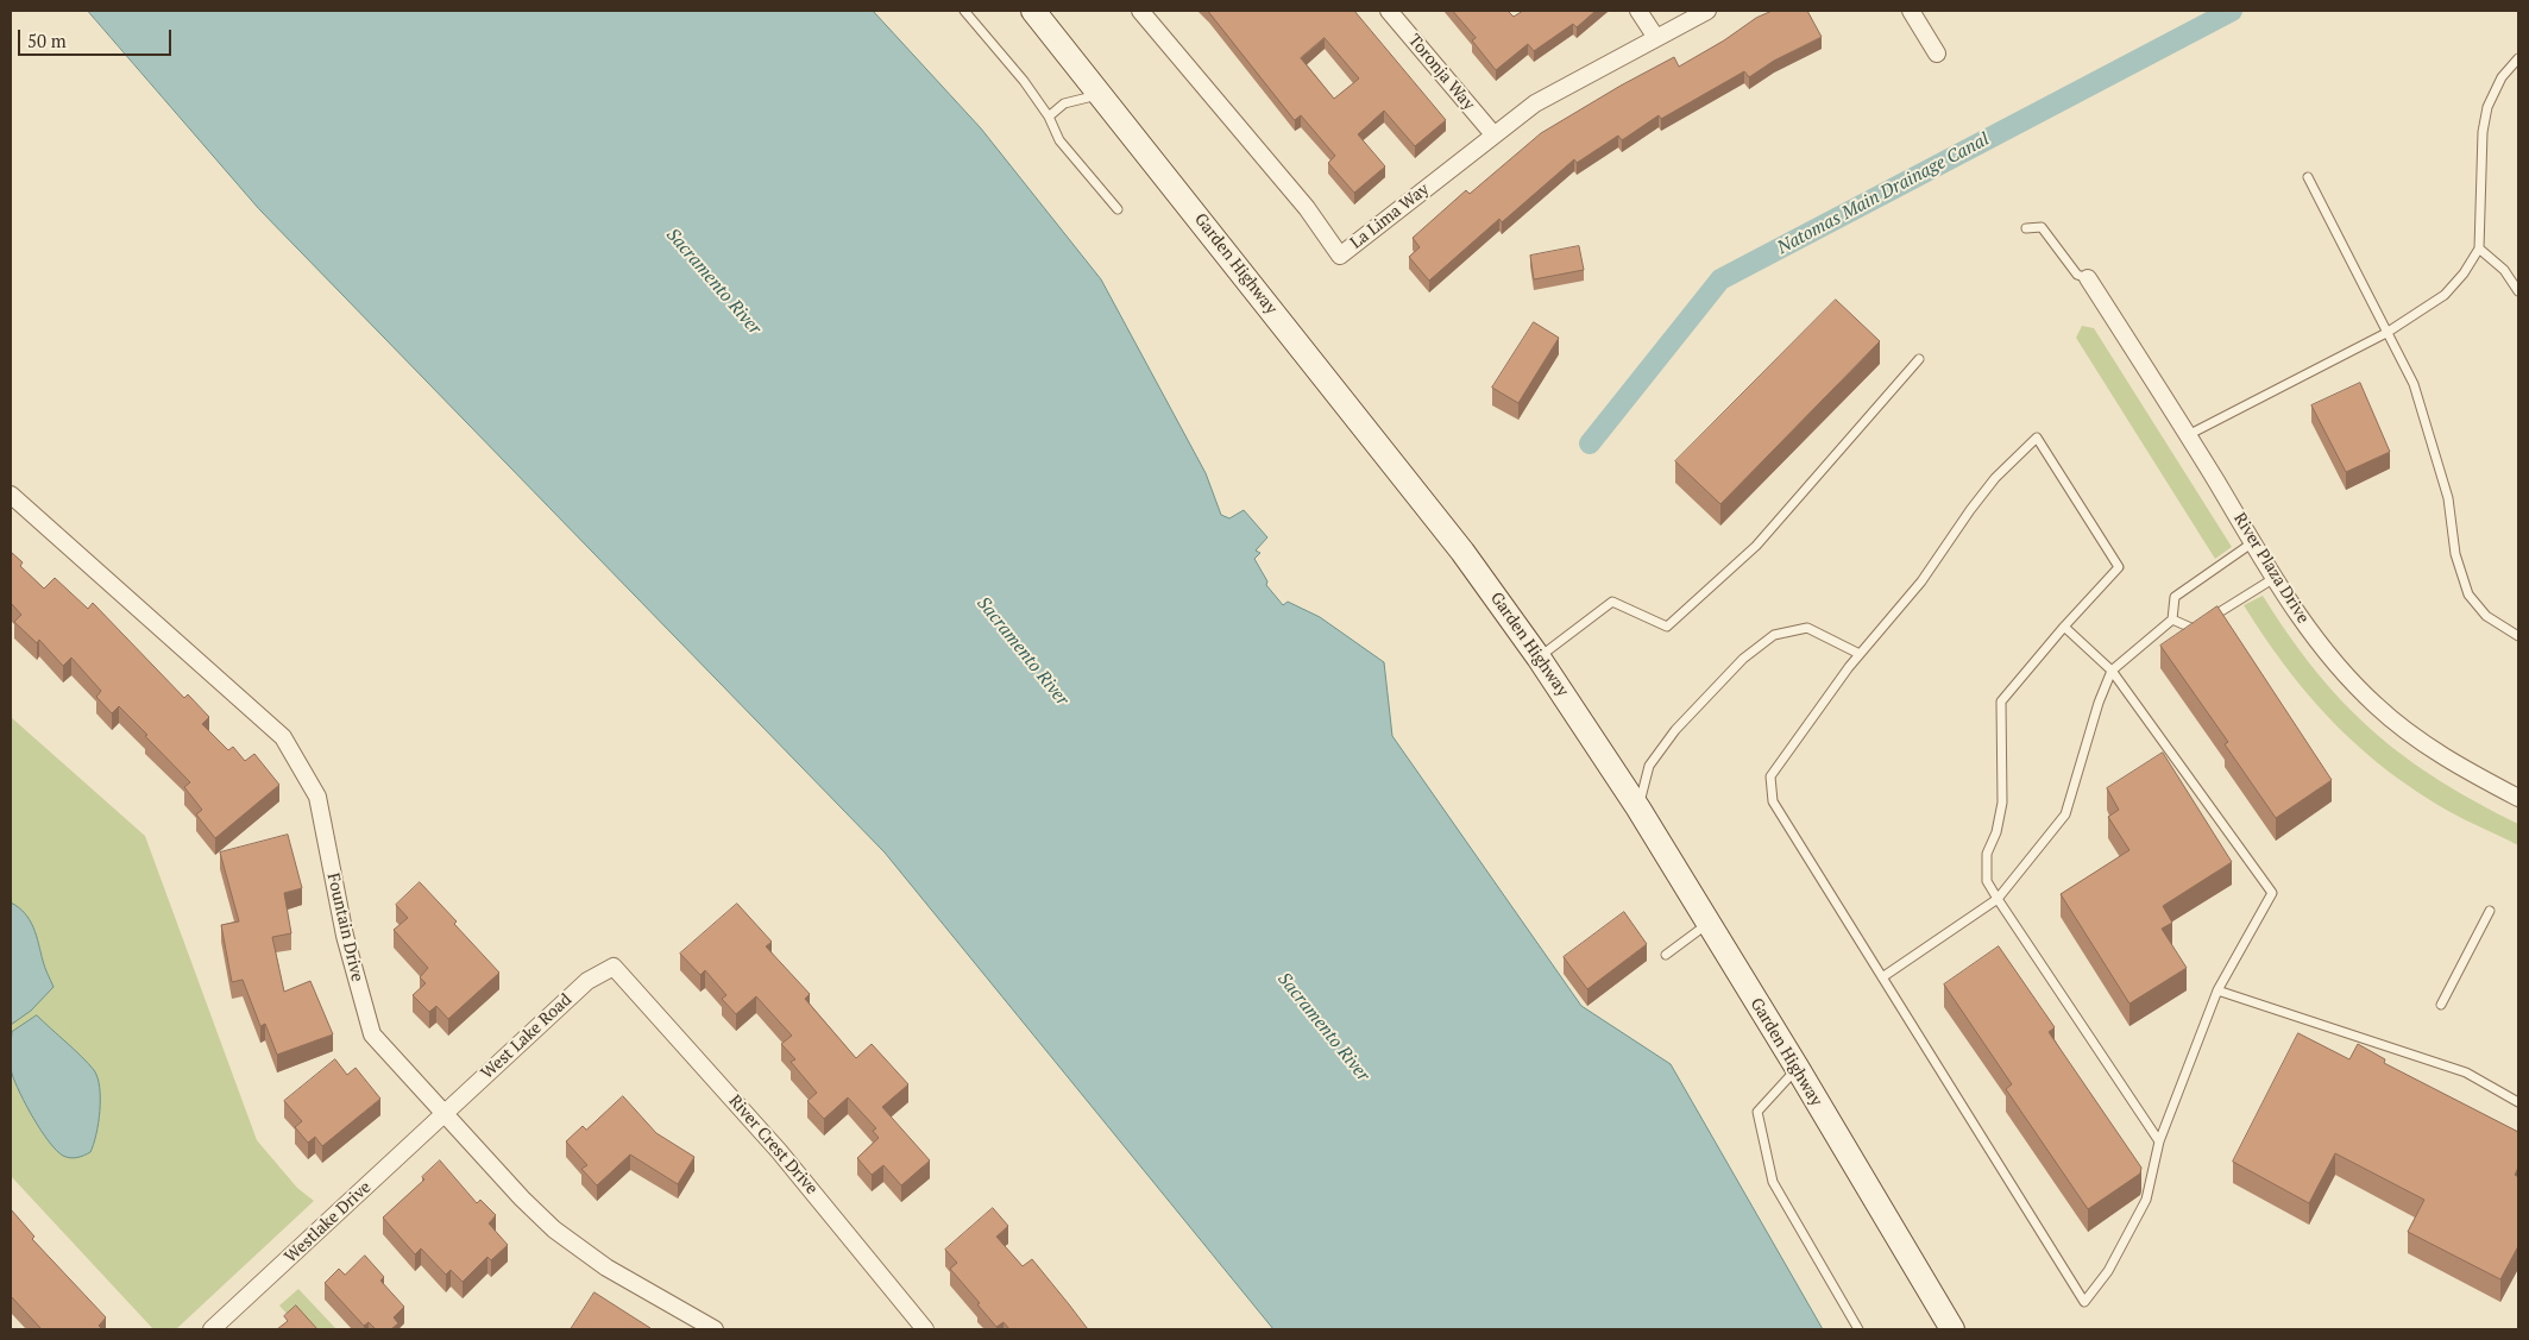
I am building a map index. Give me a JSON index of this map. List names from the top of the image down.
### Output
{
  "streets": {
    "main road": ["Garden Highway"],
    "street": [
      "Toronja Way",
      "La Lima Way",
      "River Plaza Drive",
      "Fountain Drive",
      "West Lake Road",
      "River Crest Drive",
      "Westlake Drive"
    ]
  },
  "crossings": [
    ["Toronja Way", "La Lima Way"],
    ["Fountain Drive", "West Lake Road"],
    ["Fountain Drive", "Westlake Drive"],
    ["West Lake Road", "River Crest Drive"],
    ["West Lake Road", "Westlake Drive"]
  ],
  "water": ["Natomas Main Drainage Canal", "Sacramento River"],
  "scale_bar": "50 m"
}
